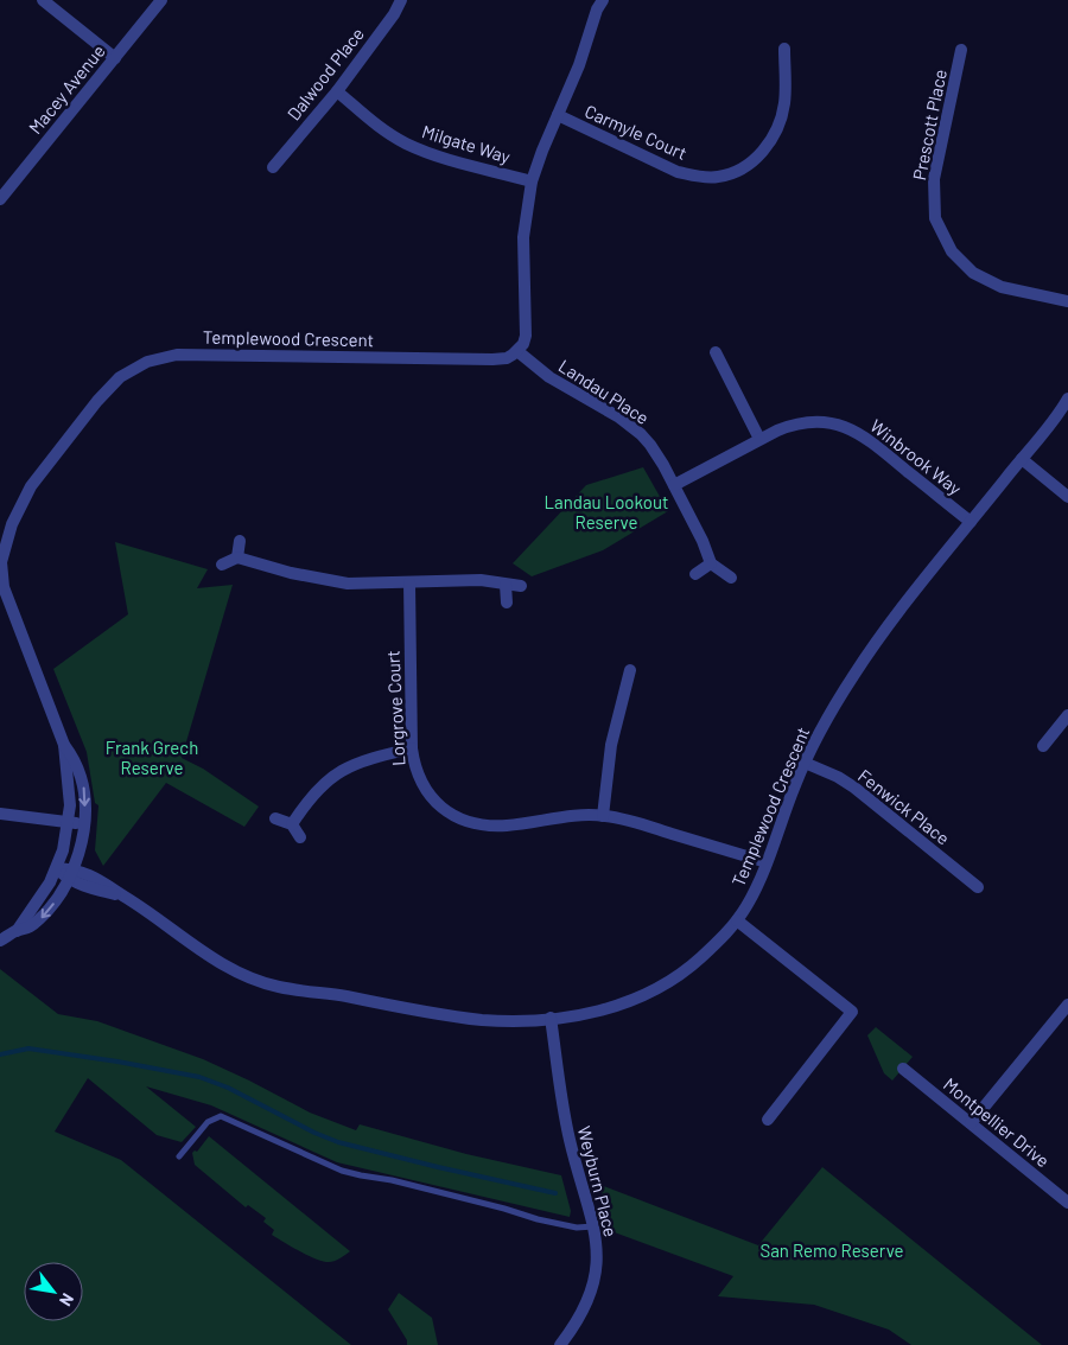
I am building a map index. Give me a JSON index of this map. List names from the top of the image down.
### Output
{
  "streets": {
    "street": [
      "Dalwood Place",
      "Macey Avenue",
      "Prescott Place",
      "Carmyle Court",
      "Milgate Way",
      "Templewood Crescent",
      "Landau Place",
      "Winbrook Way",
      "Lorgrove Court",
      "Fenwick Place",
      "Montpellier Drive",
      "Weyburn Place"
    ]
  },
  "crossings": [
    ["Dalwood Place", "Milgate Way"],
    ["Templewood Crescent", "Landau Place"],
    ["Templewood Crescent", "Winbrook Way"],
    ["Templewood Crescent", "Lorgrove Court"],
    ["Templewood Crescent", "Fenwick Place"],
    ["Templewood Crescent", "Weyburn Place"],
    ["Landau Place", "Winbrook Way"]
  ],
  "parks": ["Landau Lookout Reserve", "Frank Grech Reserve", "San Remo Reserve"],
  "north": "bottom right"
}
